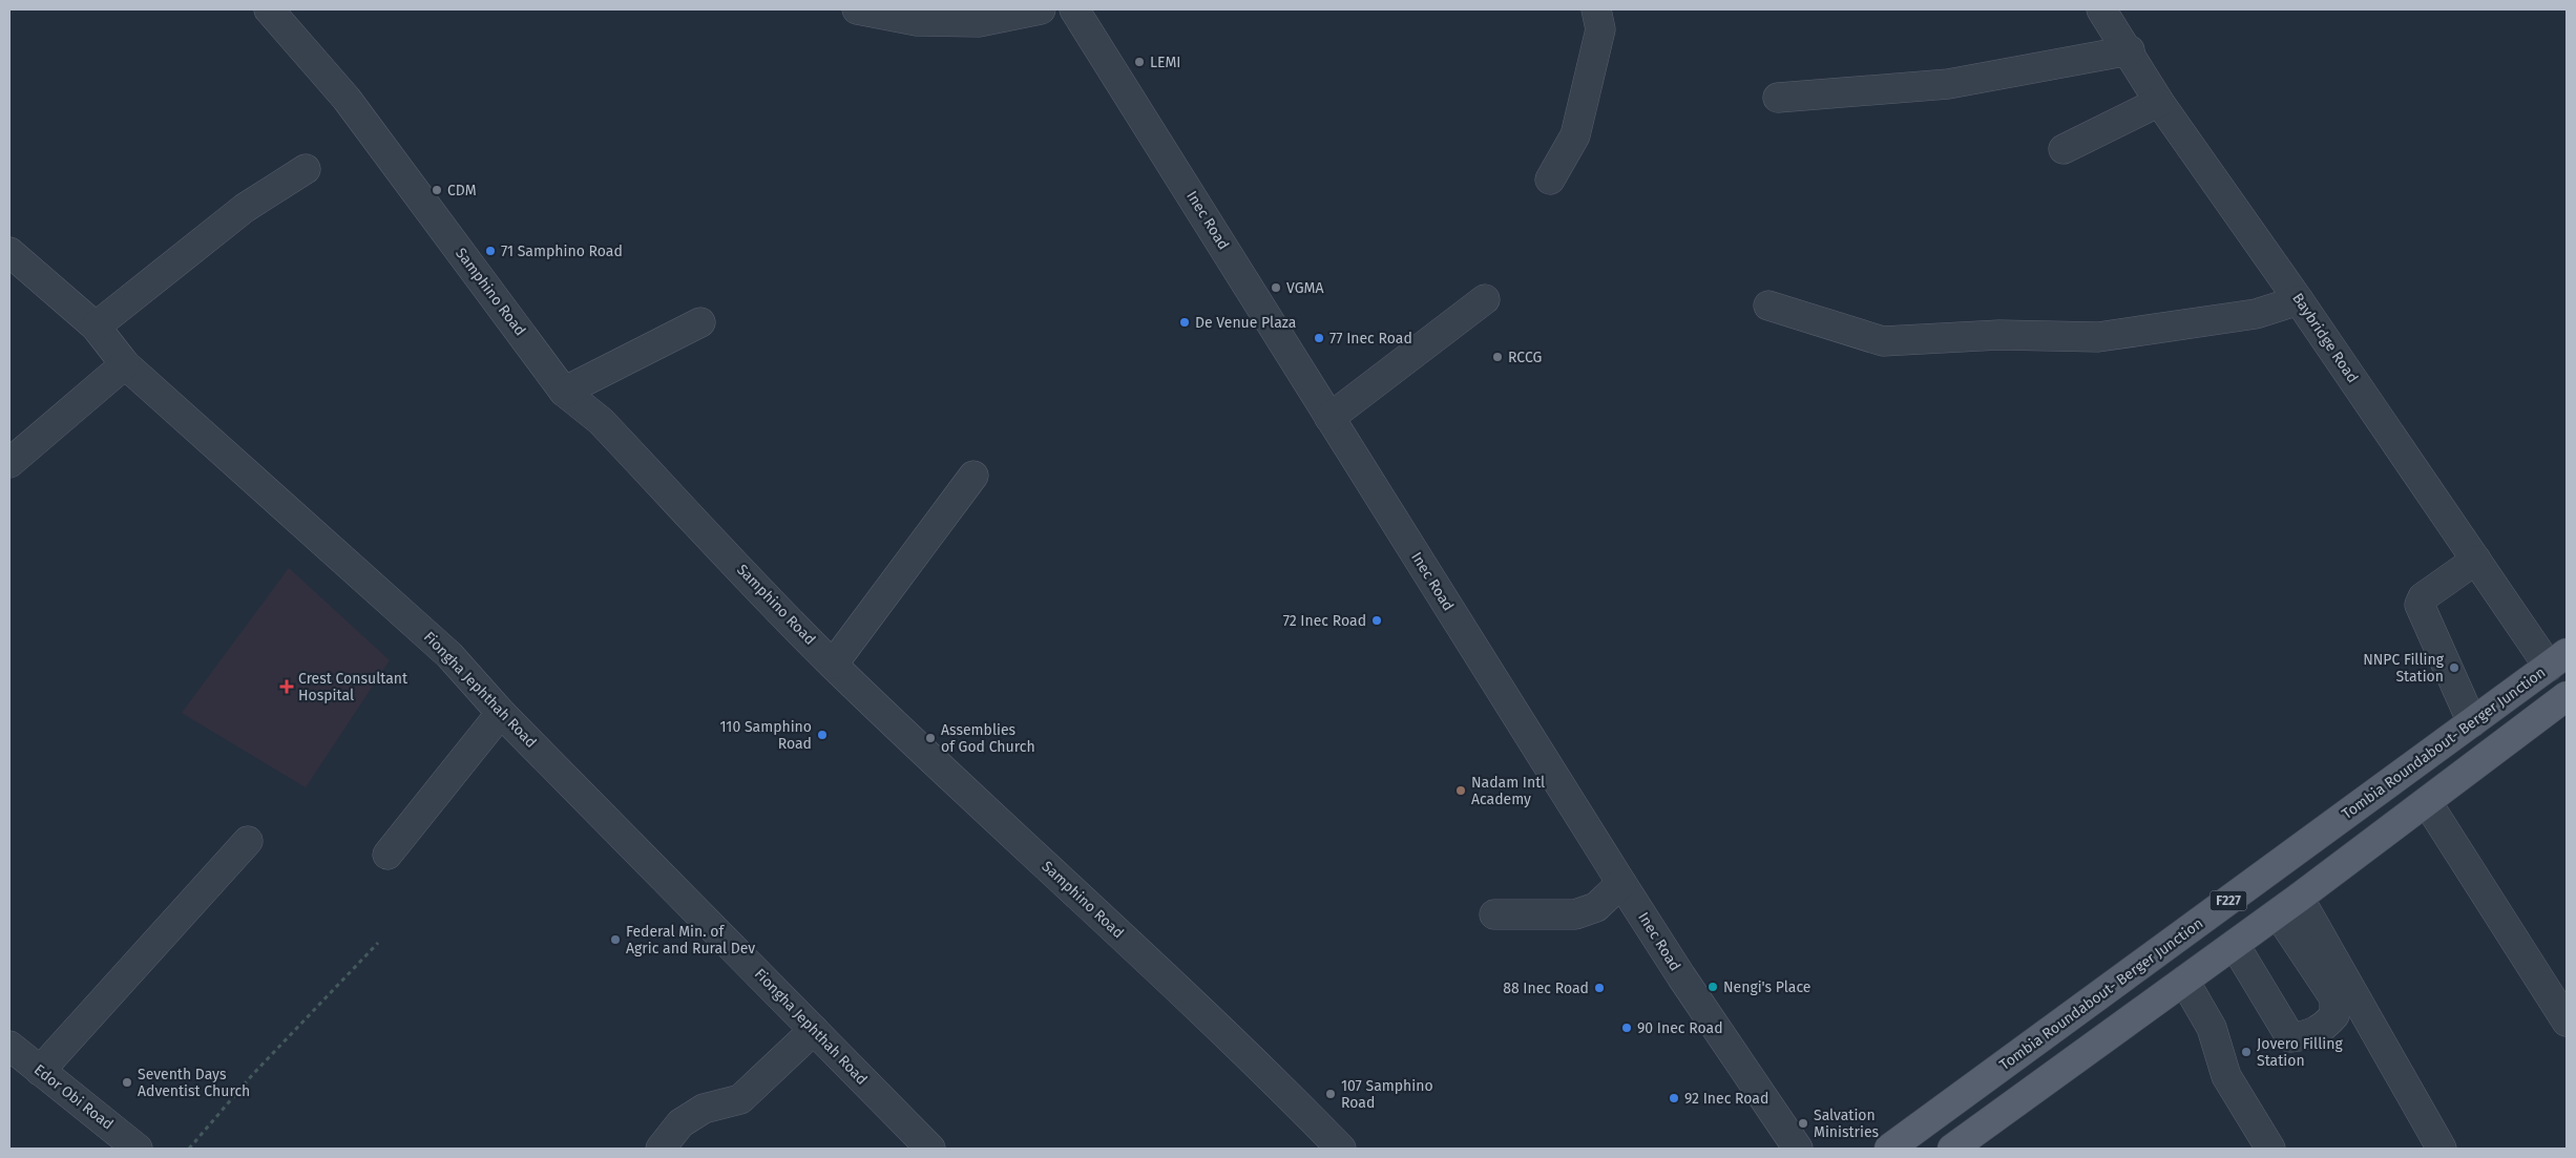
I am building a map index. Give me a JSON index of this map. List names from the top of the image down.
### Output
{
  "streets": {
    "main road": ["Tombia Roundabout- Berger Junction", "F227"],
    "street": [
      "Inec Road",
      "Samphino Road",
      "Baybridge Road",
      "Fiongha Jephthah Road",
      "Edor Obi Road"
    ]
  },
  "crossings": [
    ["Baybridge Road", "Tombia Roundabout- Berger Junction"]
  ],
  "places": {
    "other": [
      "LEMI",
      "CDM",
      "71 Samphino Road",
      "VGMA",
      "De Venue Plaza",
      "77 Inec Road",
      "RCCG",
      "72 Inec Road",
      "NNPC Filling Station",
      "110 Samphino Road",
      "Assemblies of God Church",
      "Nadam Intl Academy",
      "Federal Min. of Agric and Rural Dev",
      "Nengi's Place",
      "88 Inec Road",
      "90 Inec Road",
      "Jovero Filling Station",
      "Seventh Days Adventist Church",
      "107 Samphino Road",
      "92 Inec Road",
      "Salvation Ministries"
    ],
    "health": ["Crest Consultant Hospital"]
  }
}
